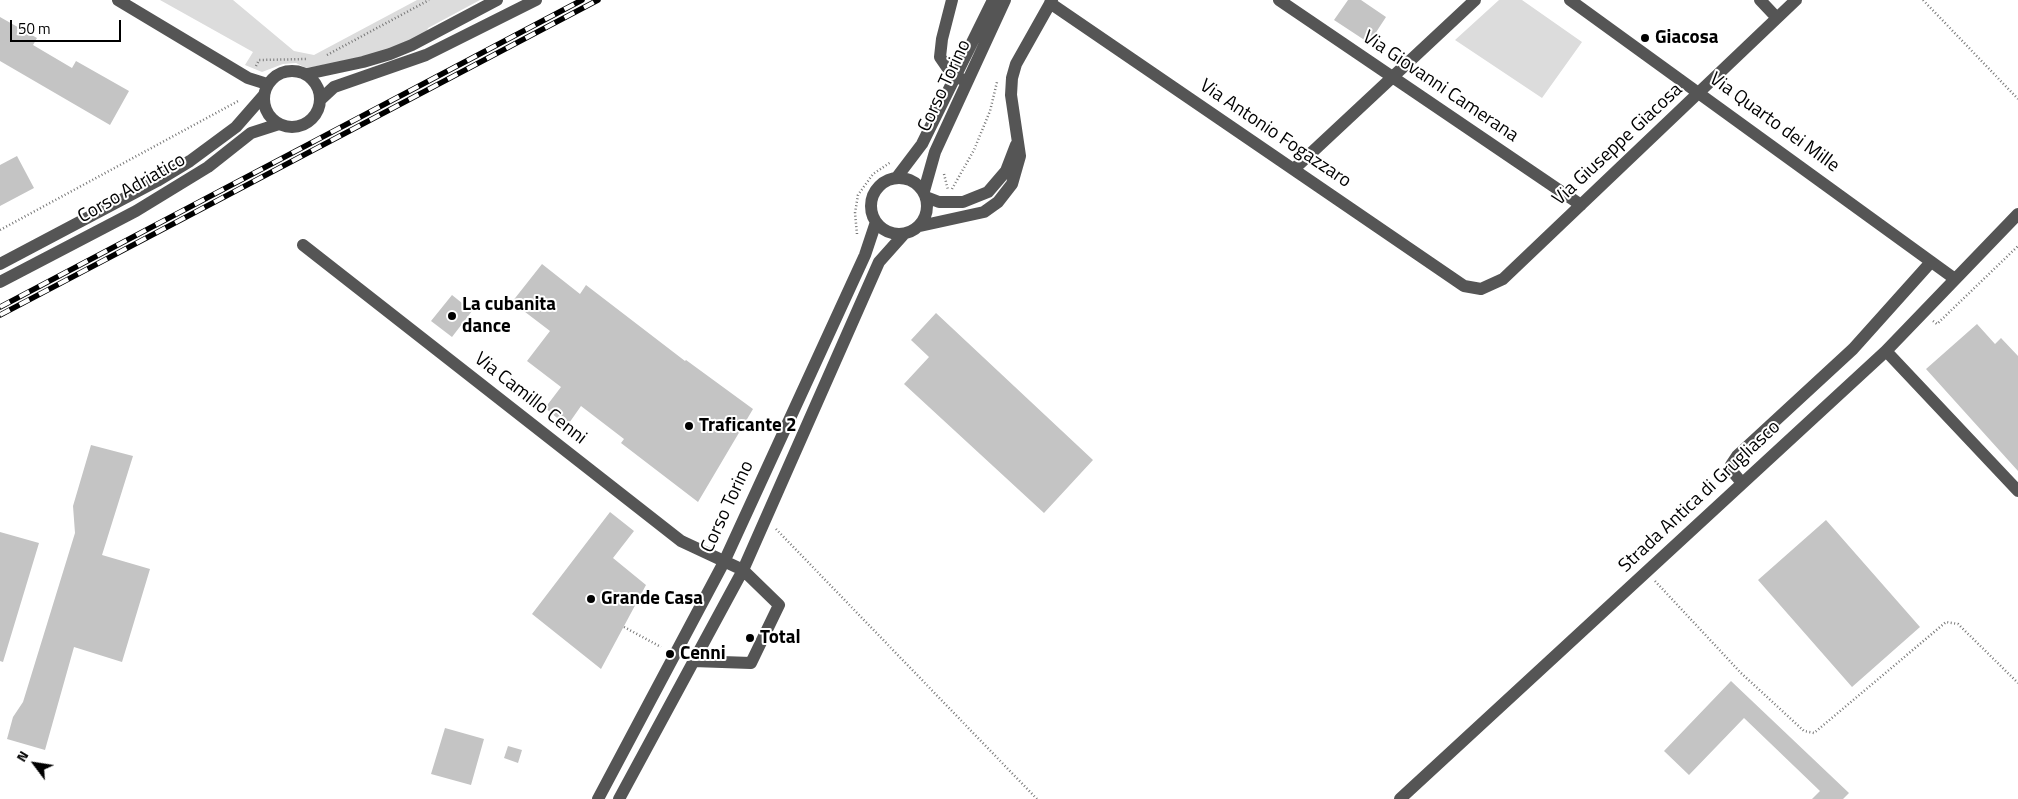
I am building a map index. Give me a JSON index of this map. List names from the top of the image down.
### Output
{
  "streets": {
    "street": [
      "Corso Torino",
      "Via Giovanni Camerana",
      "Via Quarto dei Mille",
      "Via Antonio Fogazzaro",
      "Via Giuseppe Giacosa",
      "Corso Adriatico",
      "Via Camillo Cenni",
      "Strada Antica di Grugliasco"
    ]
  },
  "crossings": [
    ["Corso Torino", "Via Camillo Cenni"],
    ["Via Giovanni Camerana", "Via Giuseppe Giacosa"],
    ["Via Quarto dei Mille", "Via Giuseppe Giacosa"],
    ["Via Quarto dei Mille", "Strada Antica di Grugliasco"],
    ["Via Antonio Fogazzaro", "Via Giuseppe Giacosa"]
  ],
  "places": [
    "Giacosa",
    "La cubanita dance",
    "Traficante 2",
    "Grande Casa",
    "Total",
    "Cenni"
  ],
  "scale_bar": "50 m",
  "north": "top left"
}
